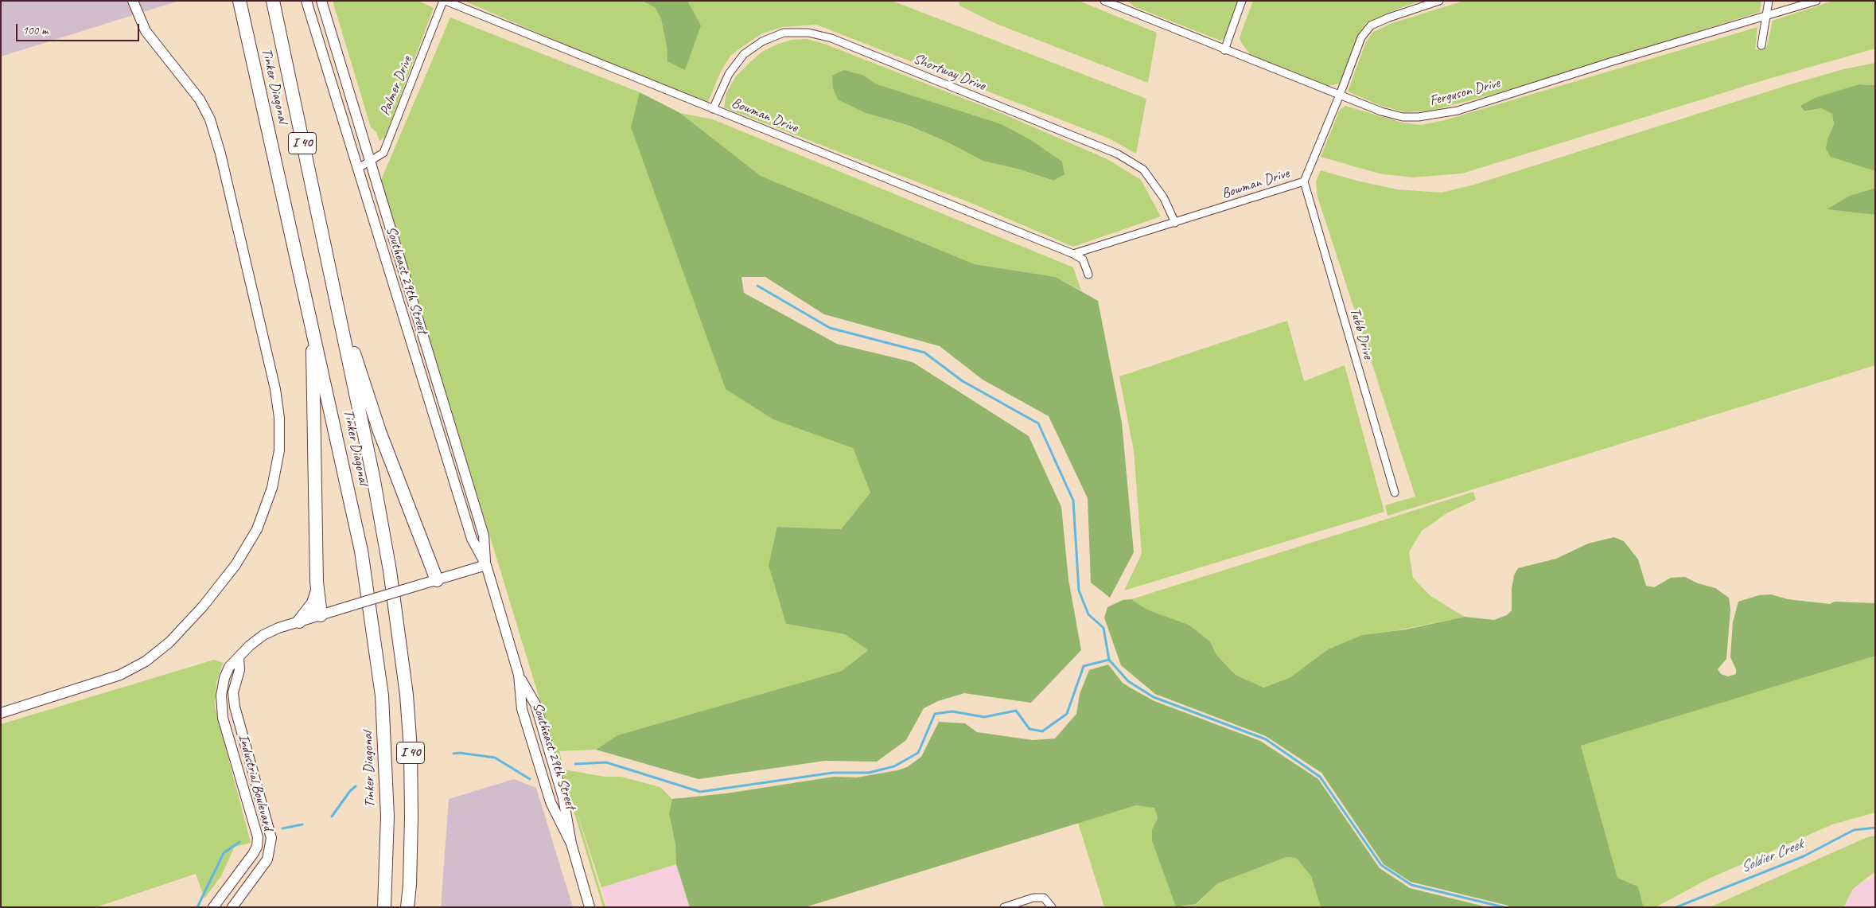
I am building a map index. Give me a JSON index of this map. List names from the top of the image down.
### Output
{
  "streets": {
    "highway": ["Tinker Diagonal", "I 40"],
    "main road": ["Southeast 29th Street", "Industrial Boulevard"],
    "street": [
      "Shortway Drive",
      "Palmer Drive",
      "Ferguson Drive",
      "Bowman Drive",
      "Tubb Drive"
    ]
  },
  "crossings": [
    ["Shortway Drive", "Bowman Drive"],
    ["Palmer Drive", "Bowman Drive"],
    ["Palmer Drive", "Southeast 29th Street"],
    ["Ferguson Drive", "Bowman Drive"],
    ["Bowman Drive", "Tubb Drive"],
    ["Southeast 29th Street", "Industrial Boulevard"]
  ],
  "water": ["Soldier Creek"],
  "scale_bar": "100 m"
}
